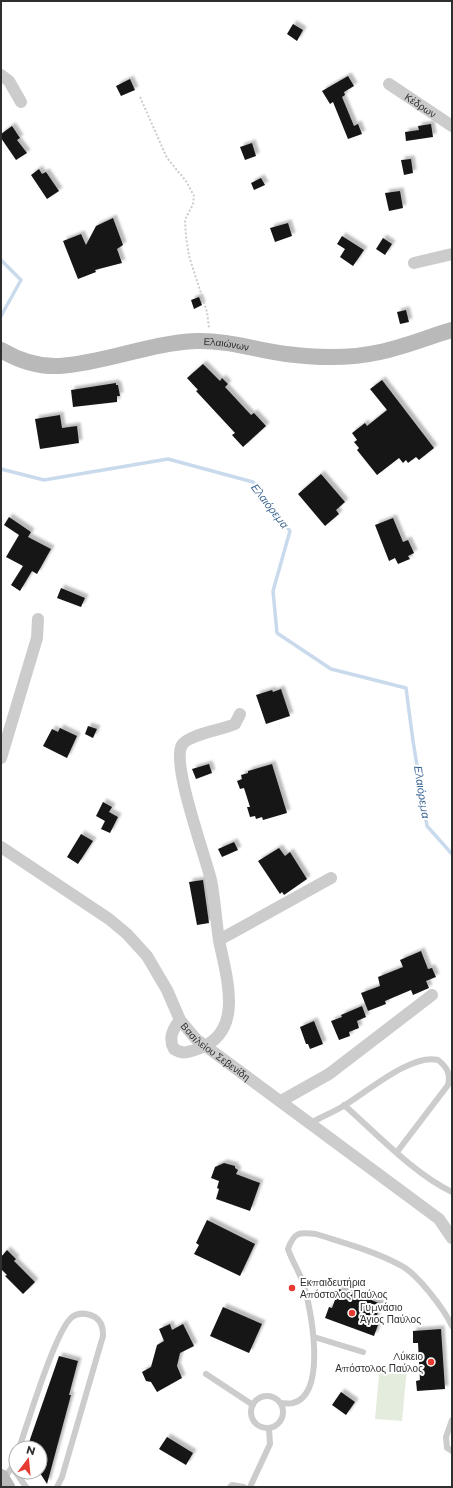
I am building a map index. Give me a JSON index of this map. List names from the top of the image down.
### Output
{
  "streets": {
    "street": ["Κέδρων", "Ελαιώνων", "Βασιλείου Σεβενίδη"]
  },
  "water": ["Ελαιόρεμα"],
  "places": ["Εκπαιδευτήρια Απόστολος Παύλος", "Γυμνάσιο Άγιος Παύλος", "Λύκειο Απόστολος Παύλος"],
  "north": "top"
}
